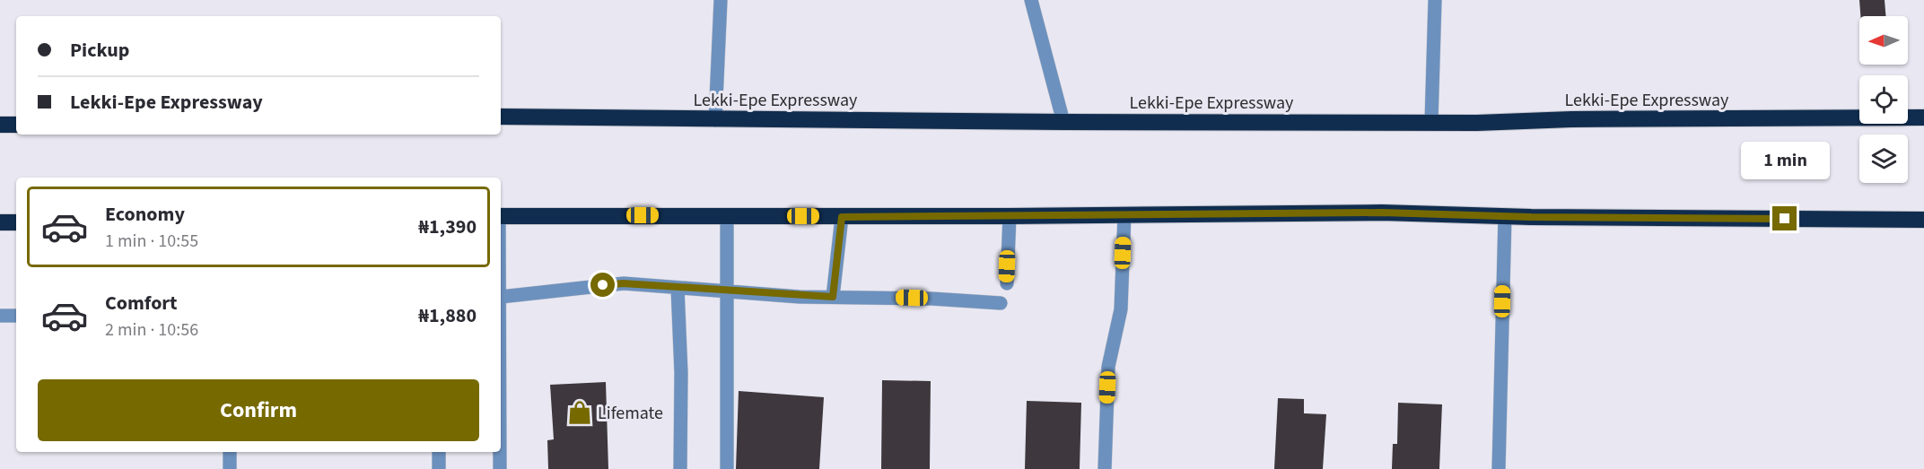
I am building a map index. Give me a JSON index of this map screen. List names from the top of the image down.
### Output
{
  "streets": {
    "highway": ["Lekki-Epe Expressway"]
  },
  "places": {
    "shop": ["Lifemate"]
  },
  "north": "left",
  "page": {
    "banner": ["Pickup", "Lekki-Epe Expressway"],
    "bubble": "1 min",
    "list": [
      {
        "name": "Economy",
        "note": "1 min · 10:55",
        "value": "₦1,390"
      },
      {
        "name": "Comfort",
        "note": "2 min · 10:56",
        "value": "₦1,880"
      }
    ],
    "buttons": "Confirm"
  }
}
